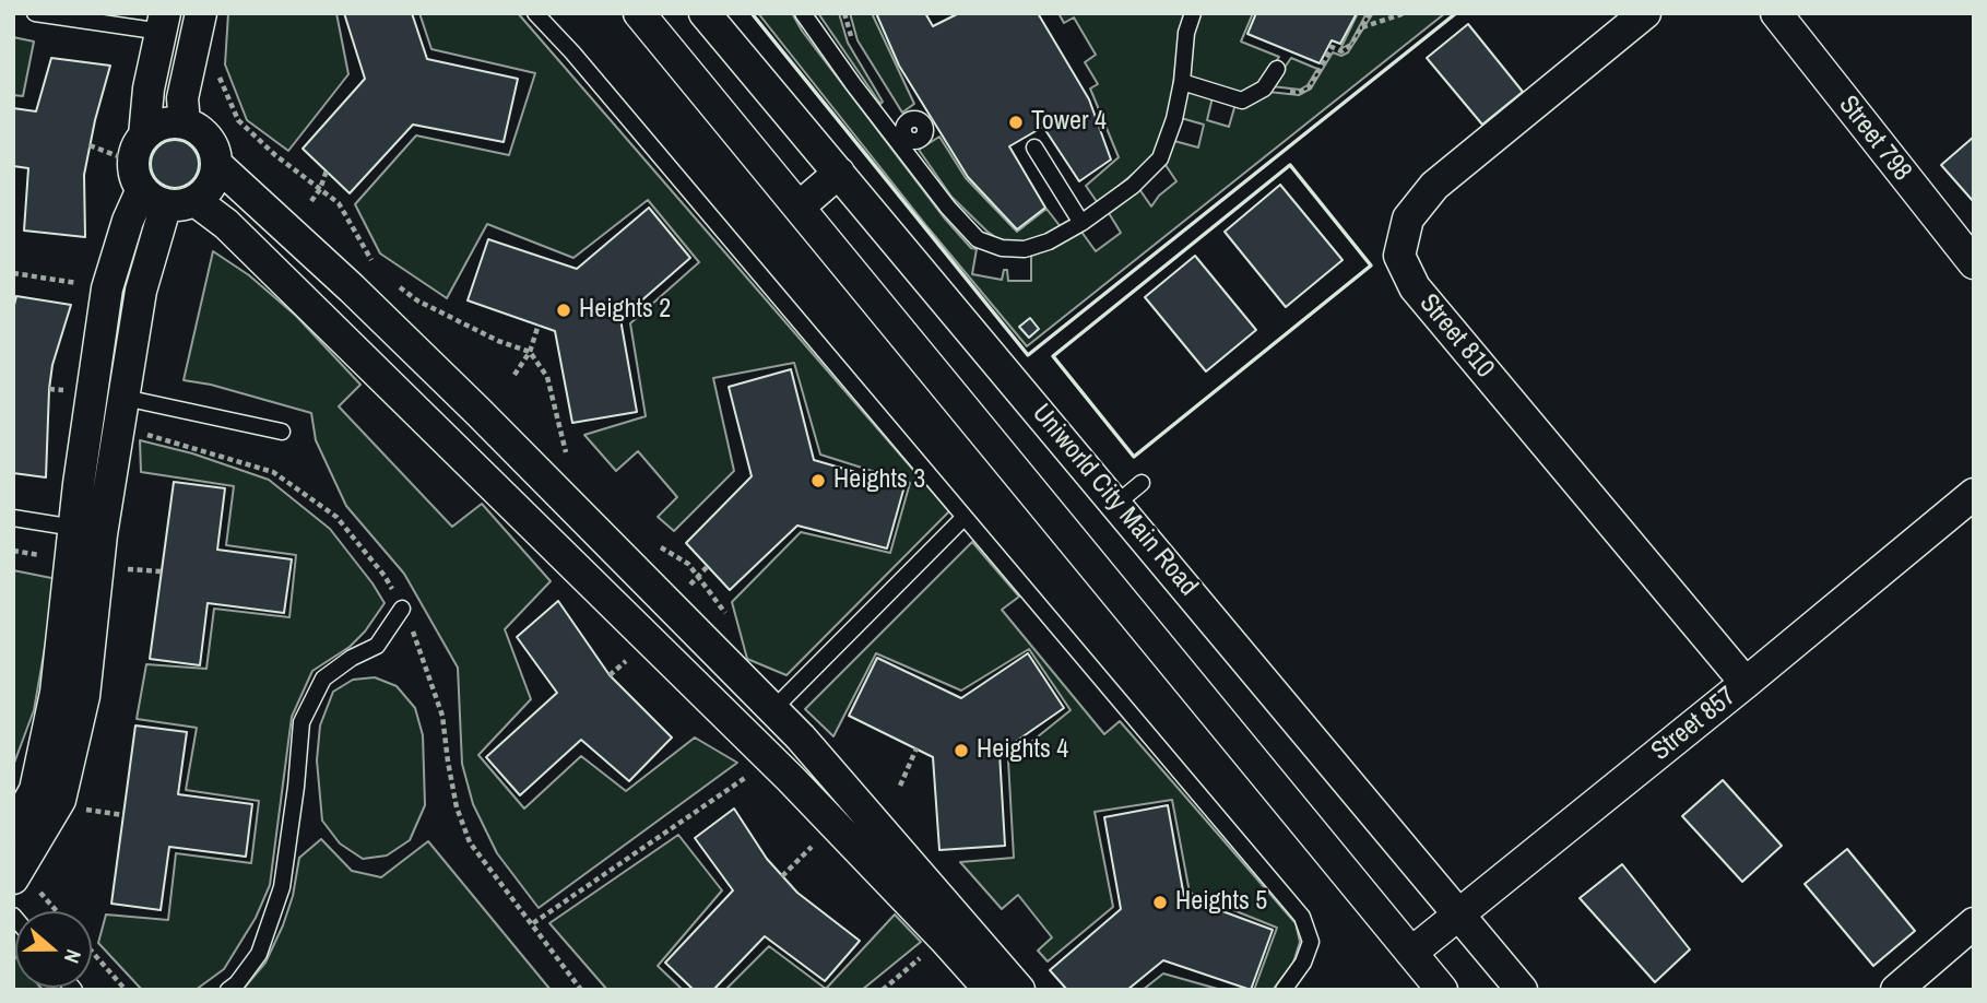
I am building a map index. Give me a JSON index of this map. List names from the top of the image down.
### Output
{
  "streets": {
    "street": [
      "Street 798",
      "Street 810",
      "Uniworld City Main Road",
      "Street 857"
    ]
  },
  "crossings": [
    ["Street 810", "Street 857"],
    ["Uniworld City Main Road", "Street 857"]
  ],
  "places": [
    "Tower 4",
    "Heights 2",
    "Heights 3",
    "Heights 4",
    "Heights 5"
  ],
  "north": "right"
}
